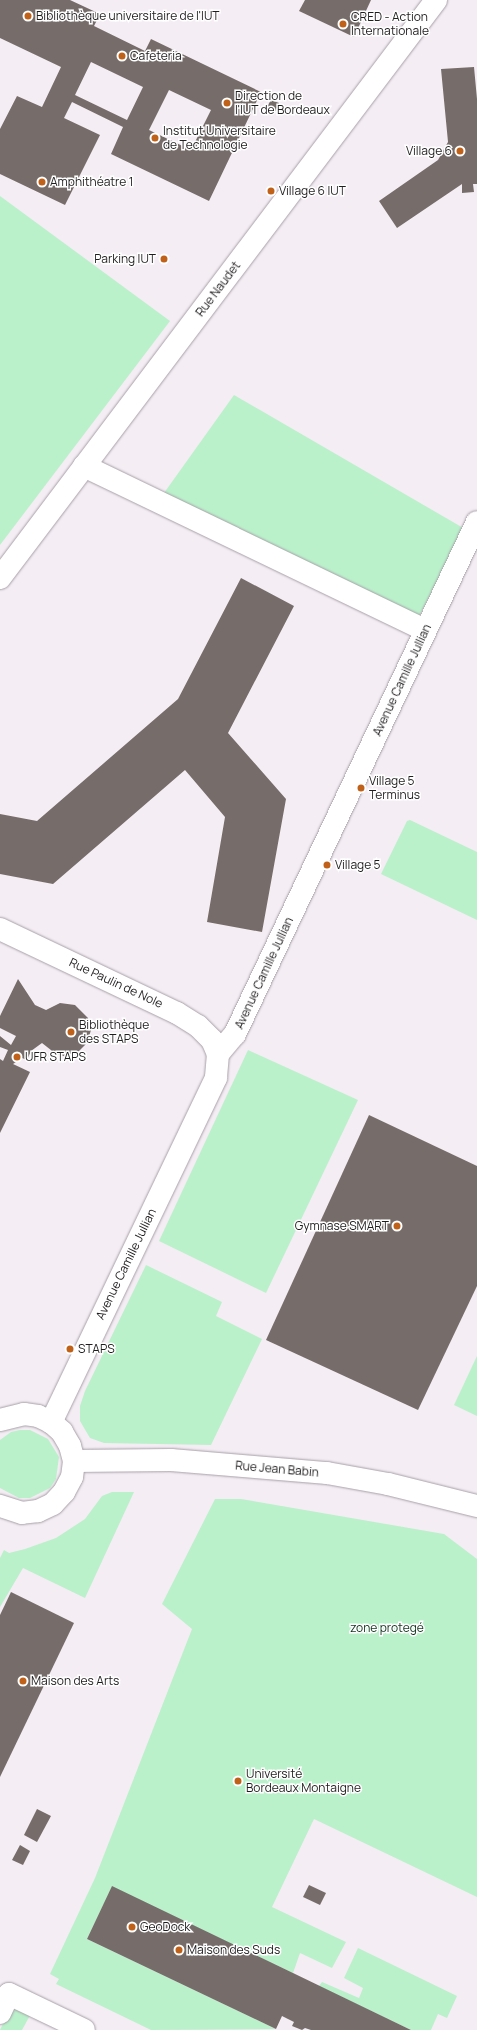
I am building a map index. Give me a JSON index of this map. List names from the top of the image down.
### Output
{
  "streets": {
    "street": [
      "Rue Naudet",
      "Avenue Camille Jullian",
      "Rue Paulin de Nole",
      "Rue Jean Babin"
    ]
  },
  "crossings": [
    ["Avenue Camille Jullian", "Rue Paulin de Nole"]
  ],
  "parks": ["zone protegé"],
  "places": [
    "Bibliothèque universitaire de l'IUT",
    "CRED - Action Internationale",
    "Cafeteria",
    "Direction de l'IUT de Bordeaux",
    "Institut Universitaire de Technologie",
    "Village 6",
    "Amphithéatre 1",
    "Village 6 IUT",
    "Parking IUT",
    "Village 5 Terminus",
    "Village 5",
    "Bibliothèque des STAPS",
    "UFR STAPS",
    "Gymnase SMART",
    "STAPS",
    "Maison des Arts",
    "Université Bordeaux Montaigne",
    "GeoDock",
    "Maison des Suds"
  ]
}
